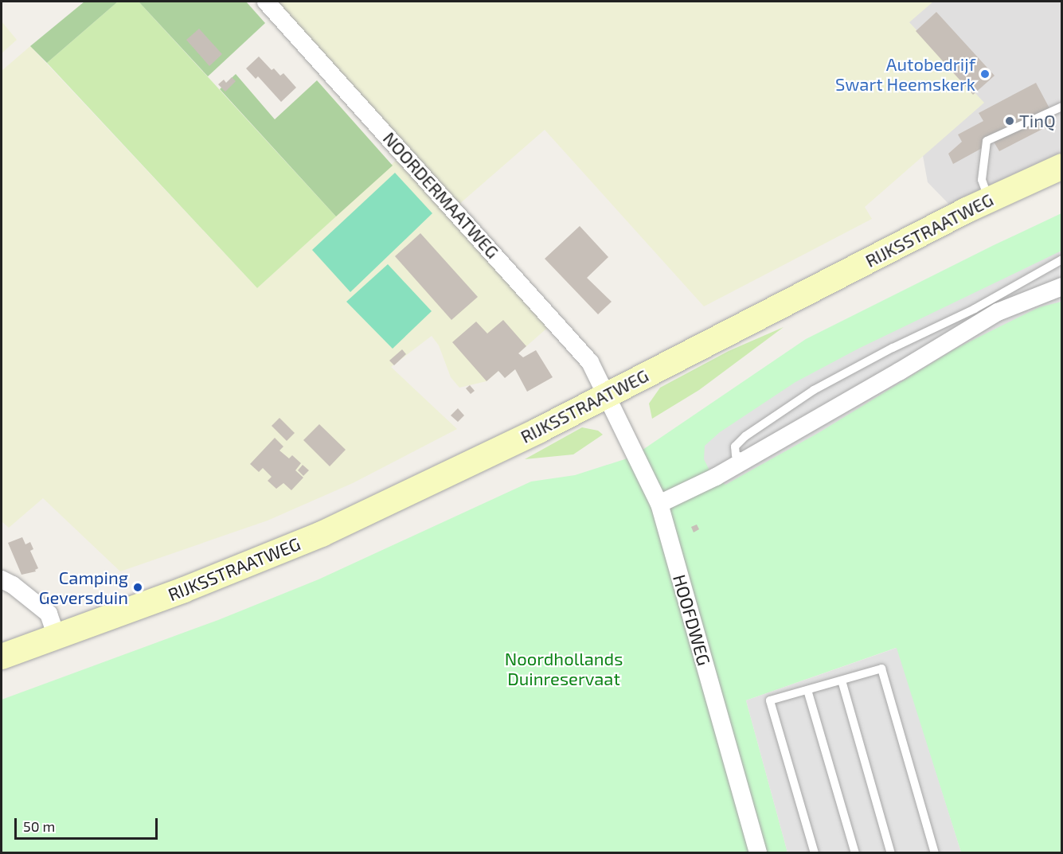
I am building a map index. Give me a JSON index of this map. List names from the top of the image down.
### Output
{
  "streets": {
    "main road": ["RIJKSSTRAATWEG"],
    "street": ["NOORDERMAATWEG", "HOOFDWEG"]
  },
  "crossings": [
    ["NOORDERMAATWEG", "RIJKSSTRAATWEG"],
    ["NOORDERMAATWEG", "HOOFDWEG"],
    ["RIJKSSTRAATWEG", "HOOFDWEG"]
  ],
  "parks": ["Noordhollands Duinreservaat"],
  "places": ["Autobedrijf Swart Heemskerk", "TinQ", "Camping Geversduin"],
  "scale_bar": "50 m"
}
